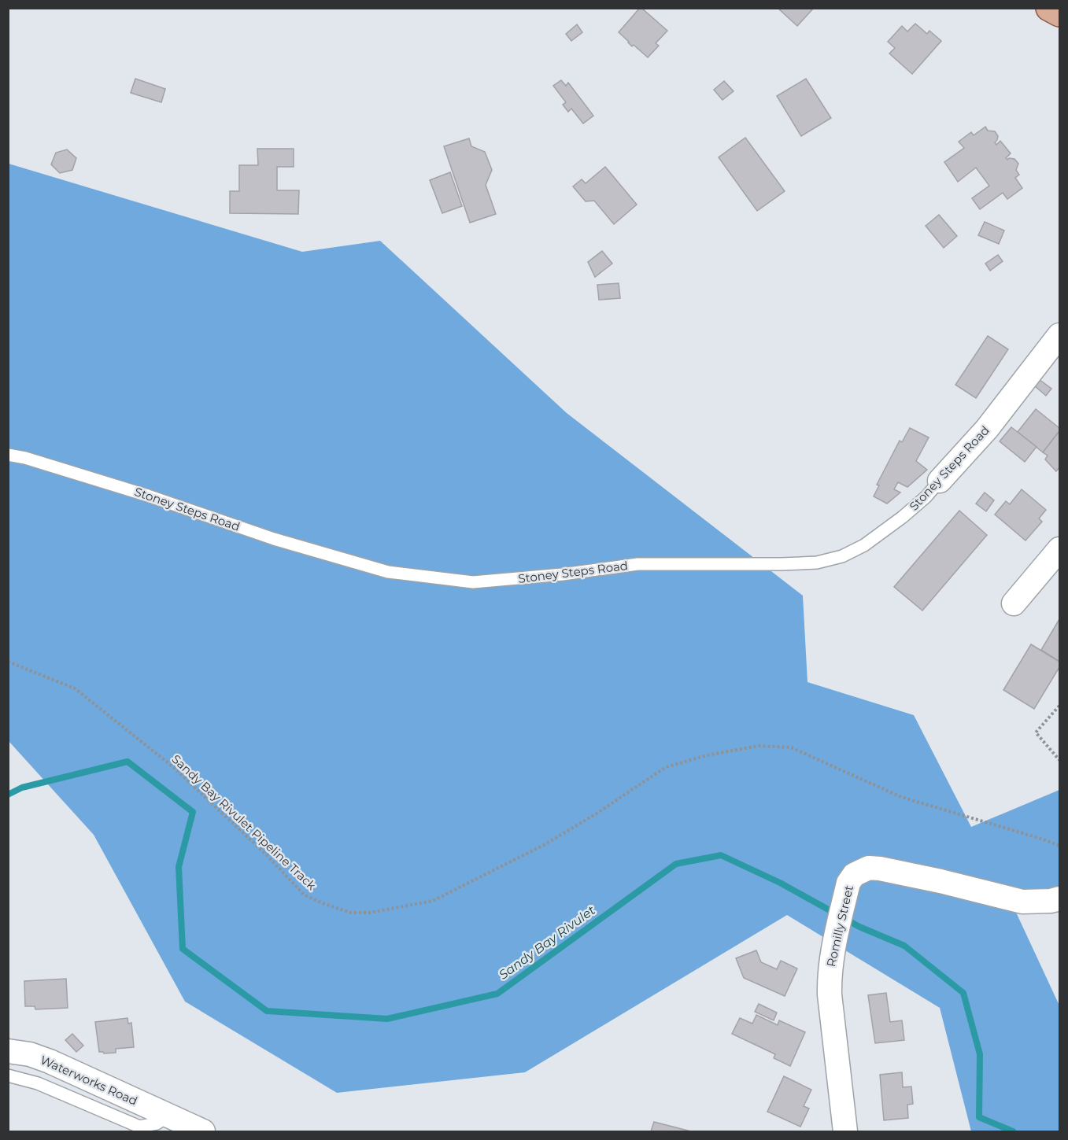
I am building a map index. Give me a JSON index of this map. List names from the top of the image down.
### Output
{
  "streets": {
    "street": ["Stoney Steps Road", "Romilly Street", "Waterworks Road"],
    "path": ["Sandy Bay Rivulet Pipeline Track"]
  },
  "water": ["Sandy Bay Rivulet"]
}
